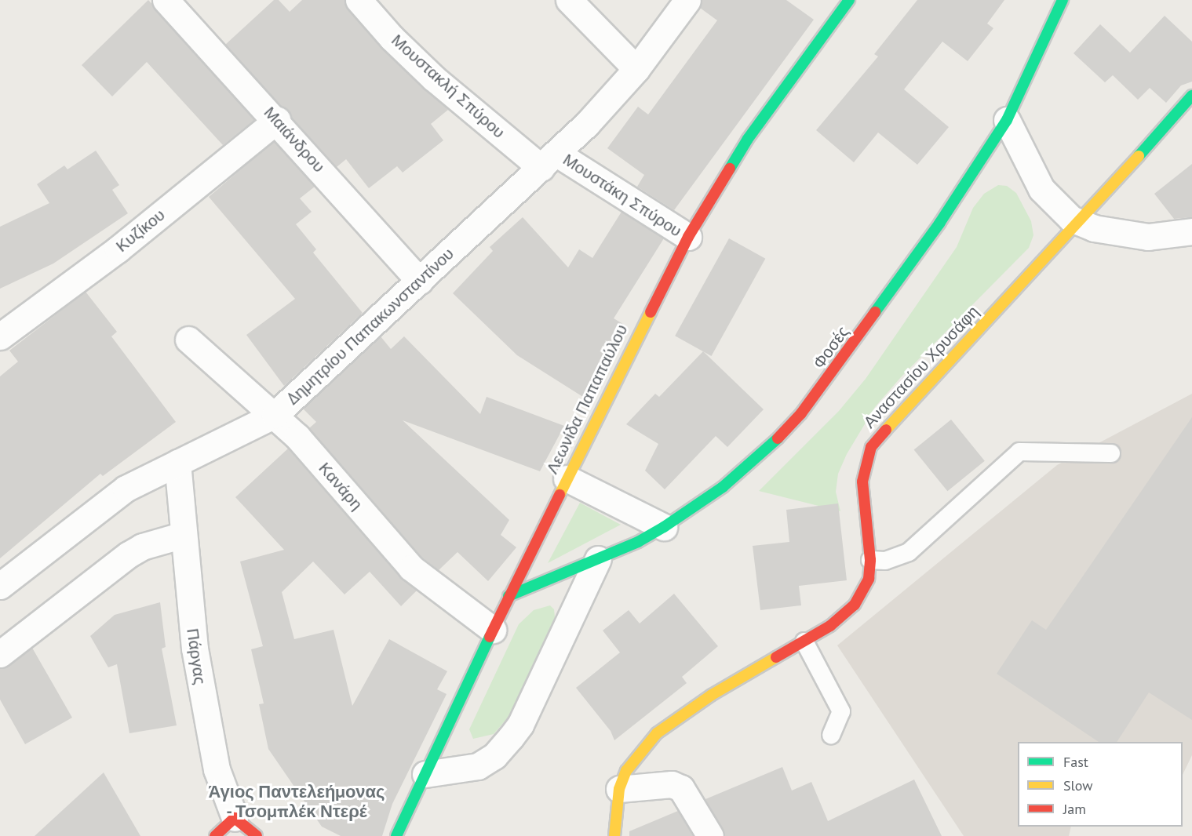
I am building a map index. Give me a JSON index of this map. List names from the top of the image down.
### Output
{
  "streets": {
    "main road": ["Φοσές", "Αναστασίου Χρυσάφη", "Λεωνίδα Παπαπαύλου"],
    "street": [
      "Μουστακλή Σπύρου",
      "Μαιάνδρου",
      "Μουστάκη Σπύρου",
      "Κυζίκου",
      "Δημητρίου Παπακωνσταντίνου",
      "Κανάρη",
      "Πάργας"
    ]
  },
  "crossings": [
    ["Μουστακλή Σπύρου", "Μουστάκη Σπύρου"],
    ["Μουστακλή Σπύρου", "Δημητρίου Παπακωνσταντίνου"],
    ["Μαιάνδρου", "Κυζίκου"],
    ["Μαιάνδρου", "Δημητρίου Παπακωνσταντίνου"],
    ["Μουστάκη Σπύρου", "Δημητρίου Παπακωνσταντίνου"],
    ["Μουστάκη Σπύρου", "Λεωνίδα Παπαπαύλου"],
    ["Δημητρίου Παπακωνσταντίνου", "Κανάρη"],
    ["Δημητρίου Παπακωνσταντίνου", "Πάργας"],
    ["Φοσές", "Λεωνίδα Παπαπαύλου"],
    ["Λεωνίδα Παπαπαύλου", "Κανάρη"]
  ],
  "districts": ["Άγιος Παντελεήμονας - Τσομπλέκ Ντερέ"],
  "legend": ["Fast", "Slow", "Jam"]
}
